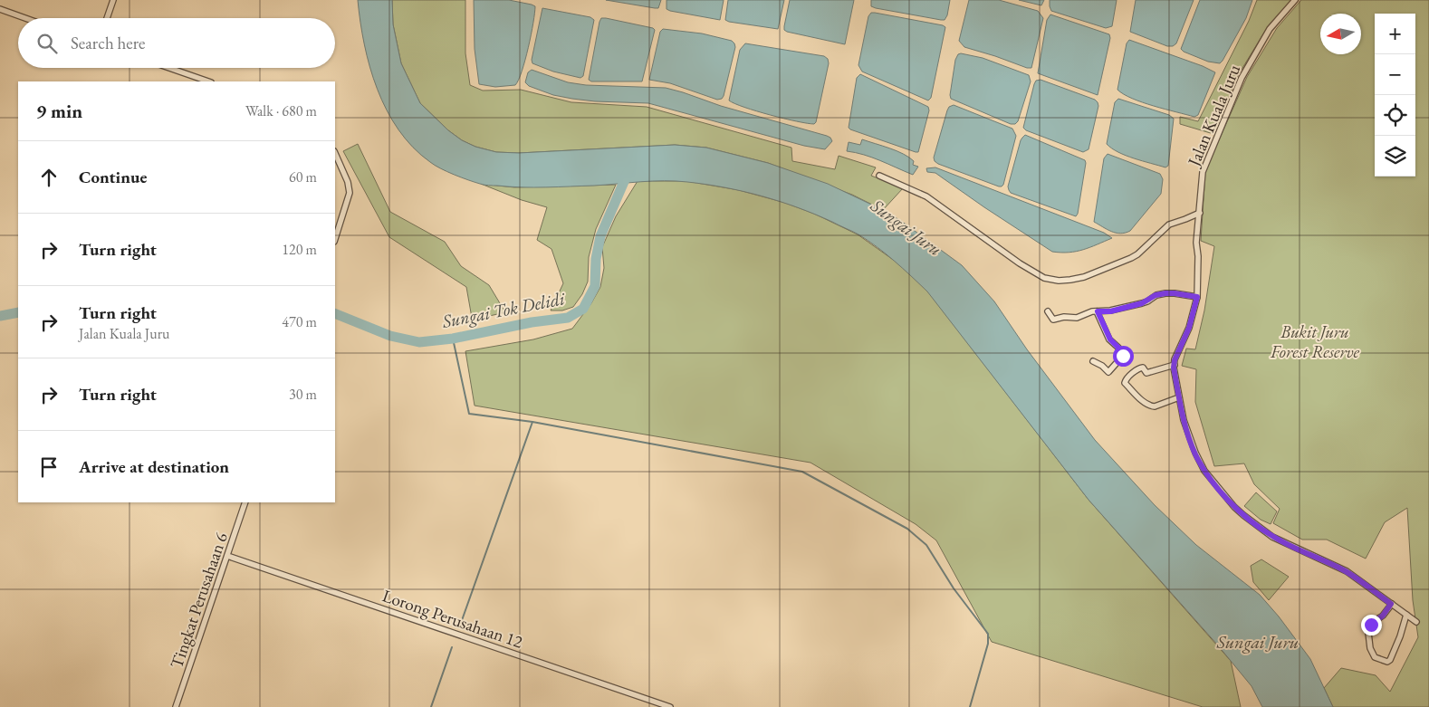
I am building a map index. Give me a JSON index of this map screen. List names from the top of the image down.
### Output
{
  "streets": {
    "street": ["Jalan Kuala Juru", "Tingkat Perusahaan 6", "Lorong Perusahaan 12"]
  },
  "crossings": [
    ["Tingkat Perusahaan 6", "Lorong Perusahaan 12"]
  ],
  "water": ["Sungai Juru", "Sungai Tok Delidi"],
  "parks": ["Bukit Juru Forest Reserve"],
  "north": "left",
  "page": {
    "map_buttons": ["+", "−"],
    "search": "Search here",
    "heading": ["9 min", "Walk · 680 m"],
    "list": [
      ["Continue", "60 m"],
      ["Turn right", "120 m"],
      ["Turn right", "Jalan Kuala Juru", "470 m"],
      ["Turn right", "30 m"],
      "Arrive at destination"
    ]
  }
}
